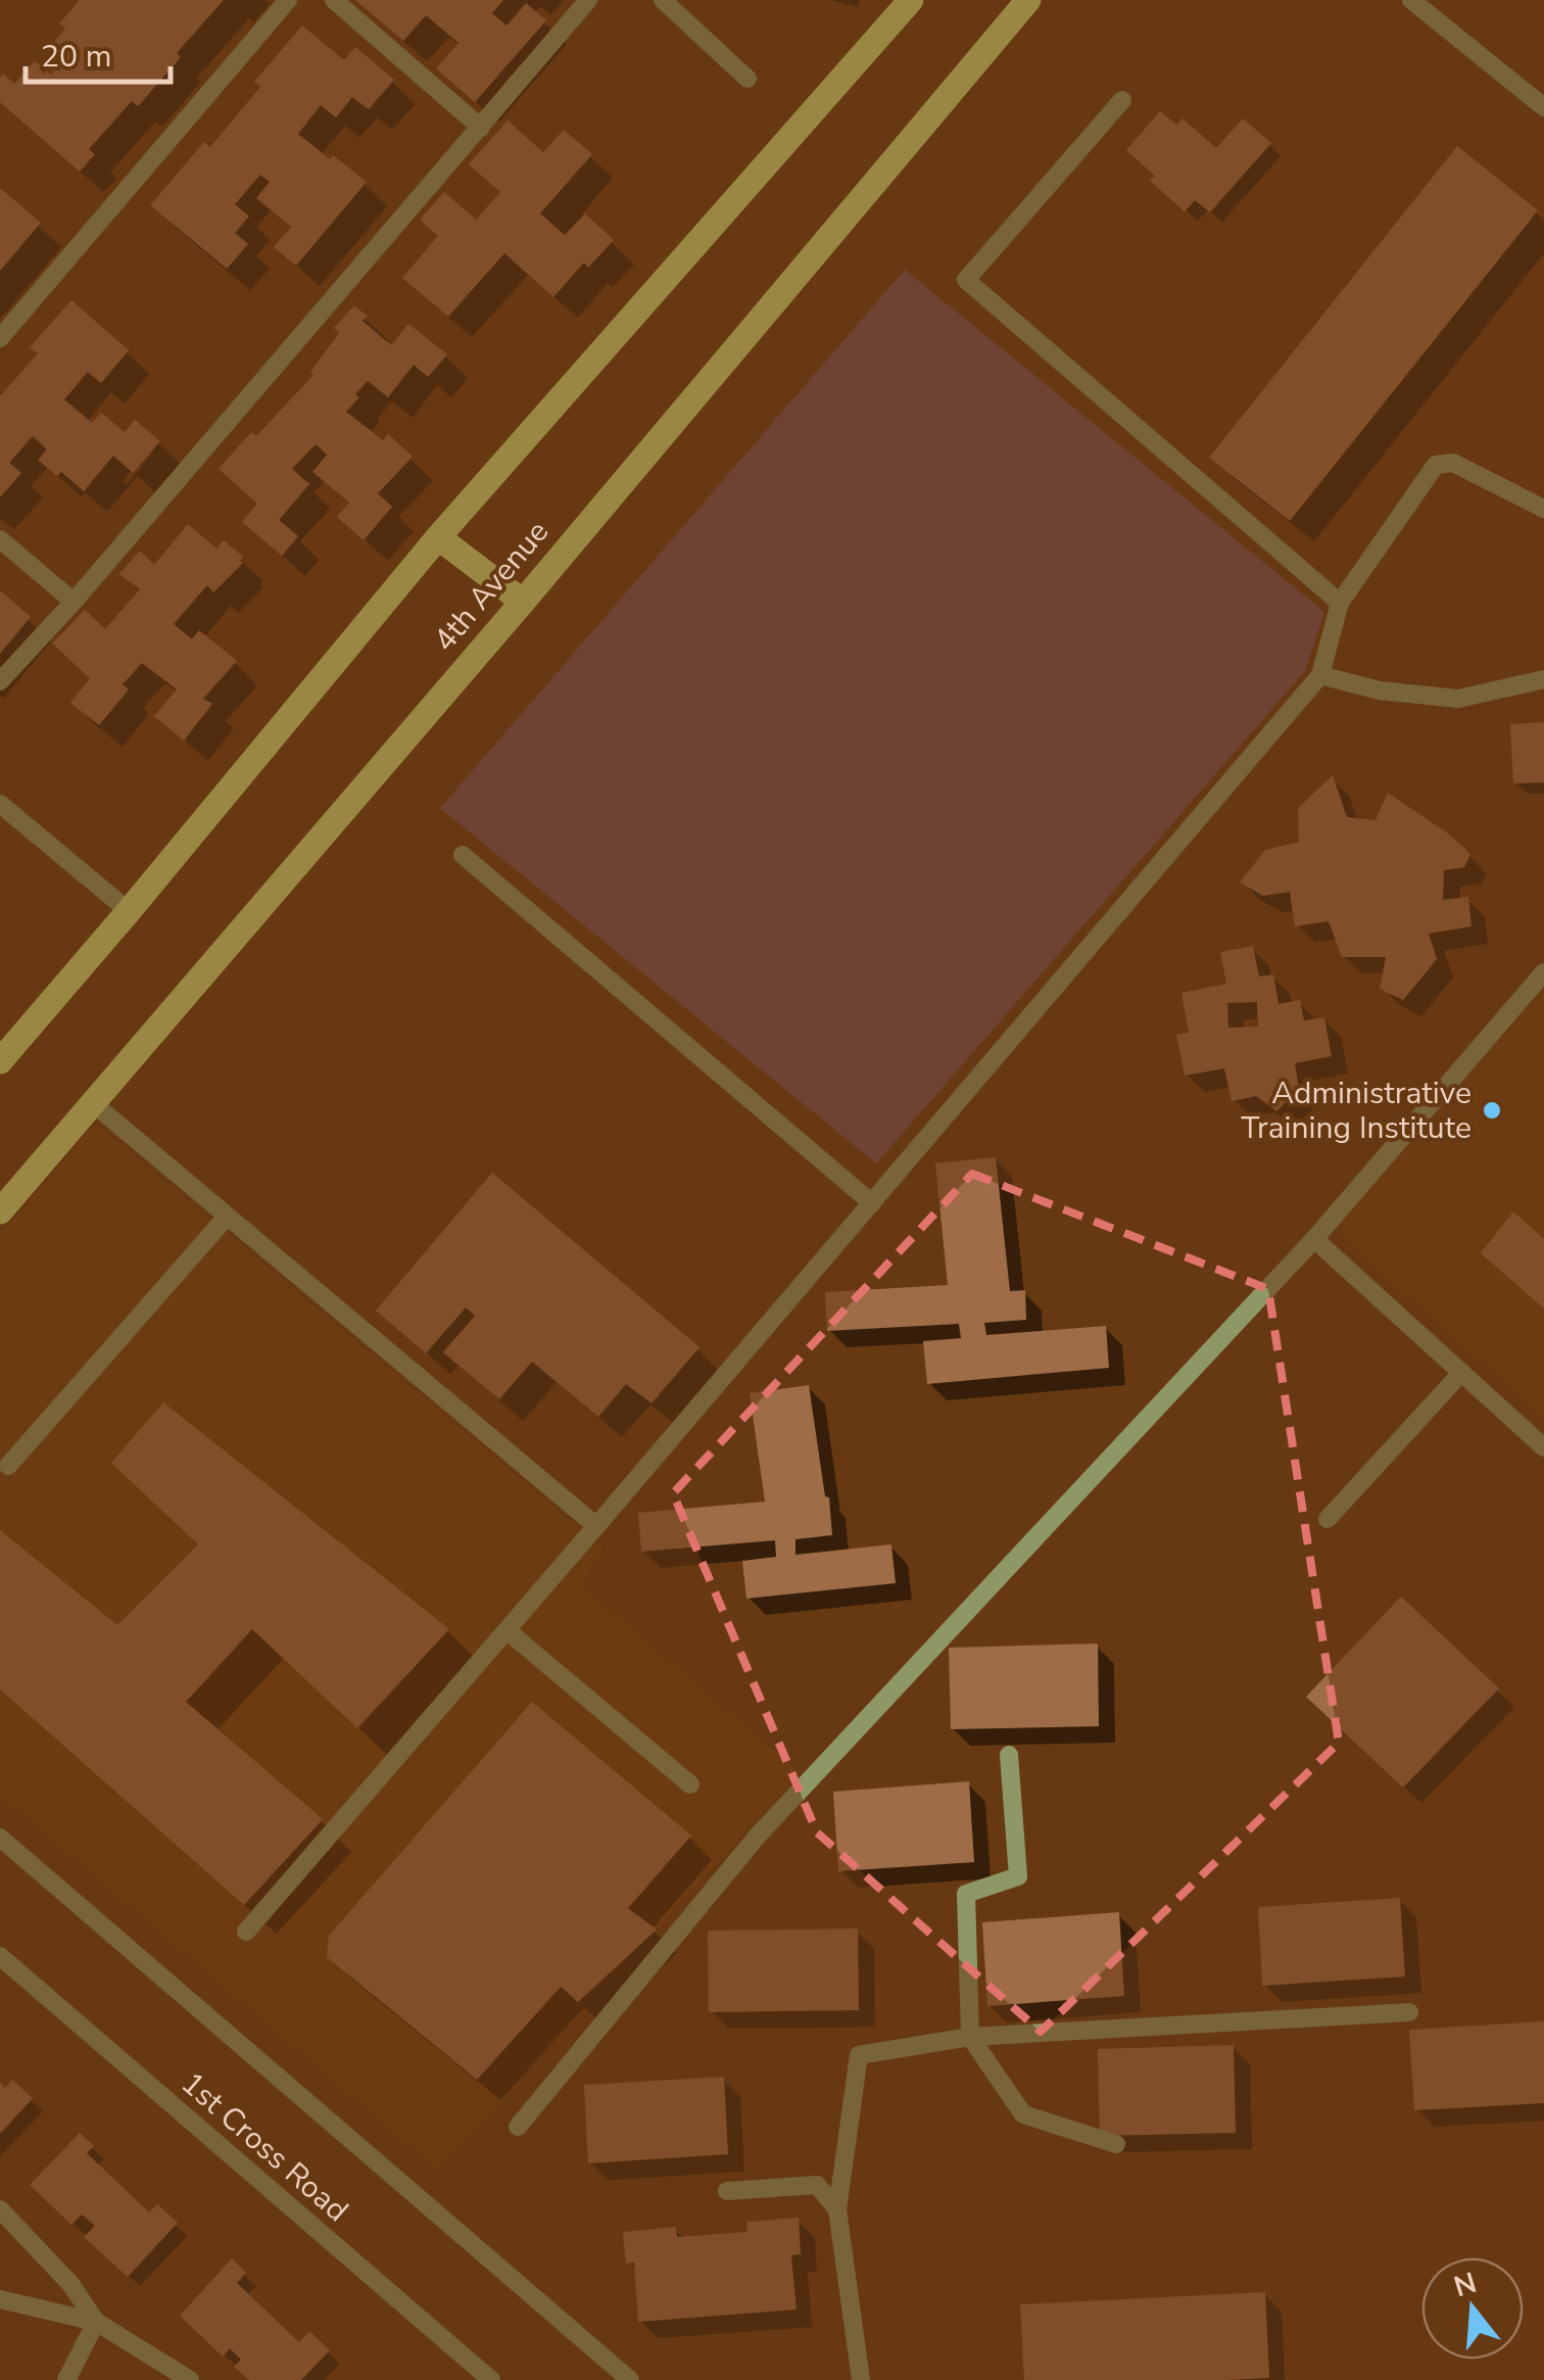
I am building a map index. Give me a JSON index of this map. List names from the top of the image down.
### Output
{
  "streets": {
    "main road": ["4th Avenue"],
    "street": ["1st Cross Road"]
  },
  "places": ["Administrative Training Institute"],
  "scale_bar": "20 m",
  "north": "top"
}
